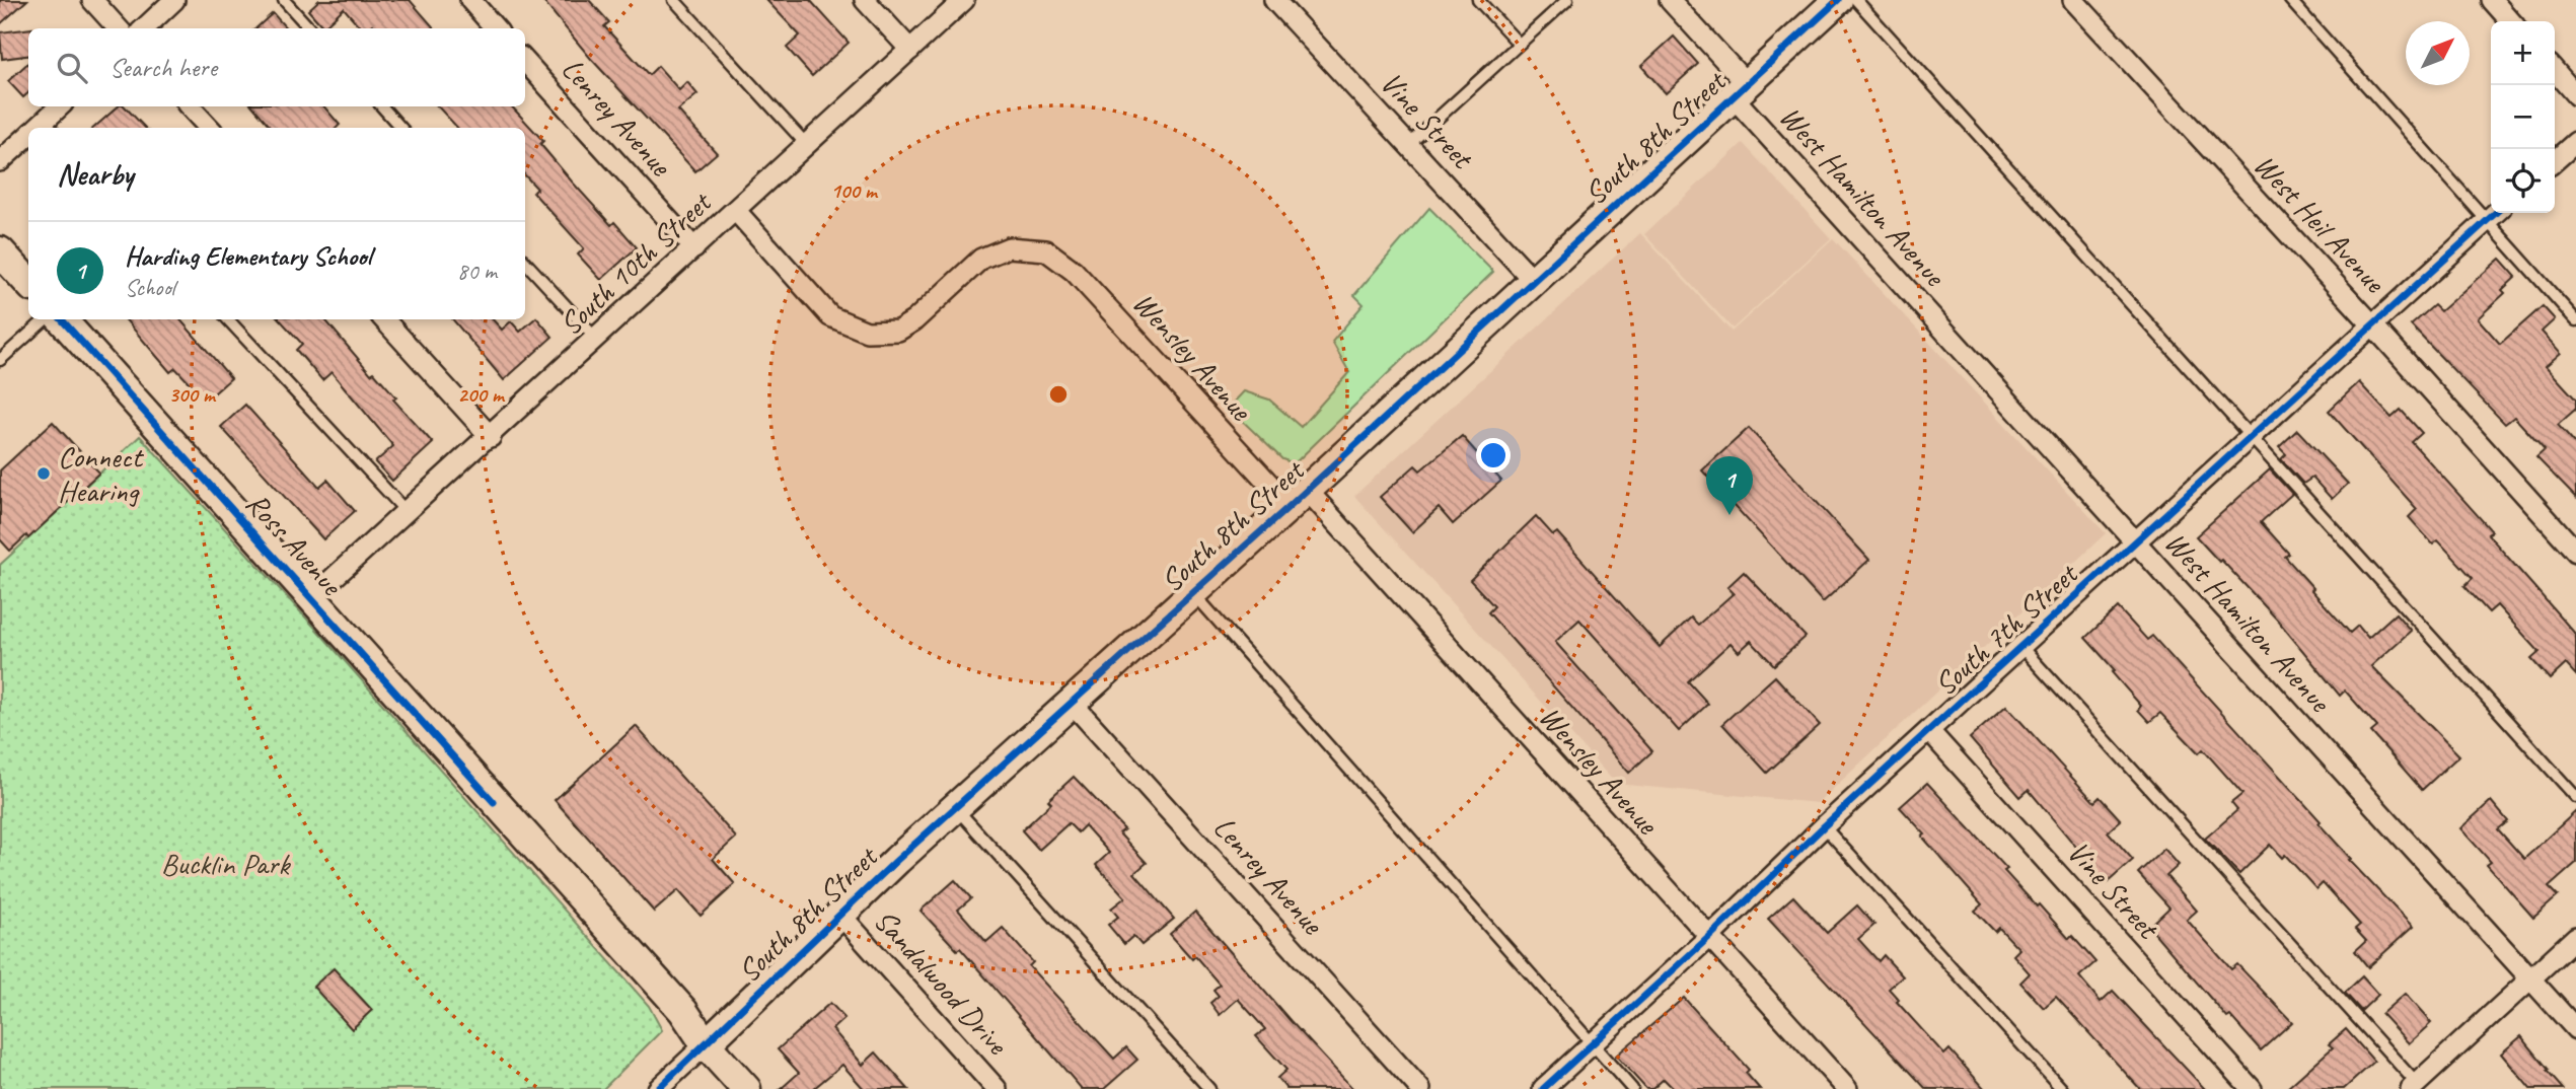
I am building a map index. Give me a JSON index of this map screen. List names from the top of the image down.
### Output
{
  "streets": {
    "street": [
      "Lenrey Avenue",
      "Vine Street",
      "South 8th Street",
      "West Hamilton Avenue",
      "West Heil Avenue",
      "South 10th Street",
      "Wensley Avenue",
      "Ross Avenue",
      "South 7th Street",
      "Sandalwood Drive"
    ]
  },
  "crossings": [
    ["Lenrey Avenue", "South 8th Street"],
    ["Lenrey Avenue", "South 10th Street"],
    ["Vine Street", "South 8th Street"],
    ["Vine Street", "South 7th Street"],
    ["South 8th Street", "West Hamilton Avenue"],
    ["South 8th Street", "Wensley Avenue"],
    ["South 8th Street", "Ross Avenue"],
    ["South 8th Street", "Sandalwood Drive"],
    ["West Hamilton Avenue", "South 7th Street"],
    ["West Heil Avenue", "South 7th Street"],
    ["South 10th Street", "Wensley Avenue"],
    ["South 10th Street", "Ross Avenue"],
    ["Wensley Avenue", "South 7th Street"]
  ],
  "parks": ["Bucklin Park"],
  "places": ["Connect Hearing"],
  "north": "top right",
  "page": {
    "map_buttons": ["+", "−"],
    "search": "Search here",
    "heading": "Nearby",
    "list": [
      {
        "mark": "1",
        "name": "Harding Elementary School",
        "note": "School",
        "value": "80 m"
      }
    ],
    "pins": "1"
  },
  "rings": ["100 m", "200 m", "300 m"]
}
